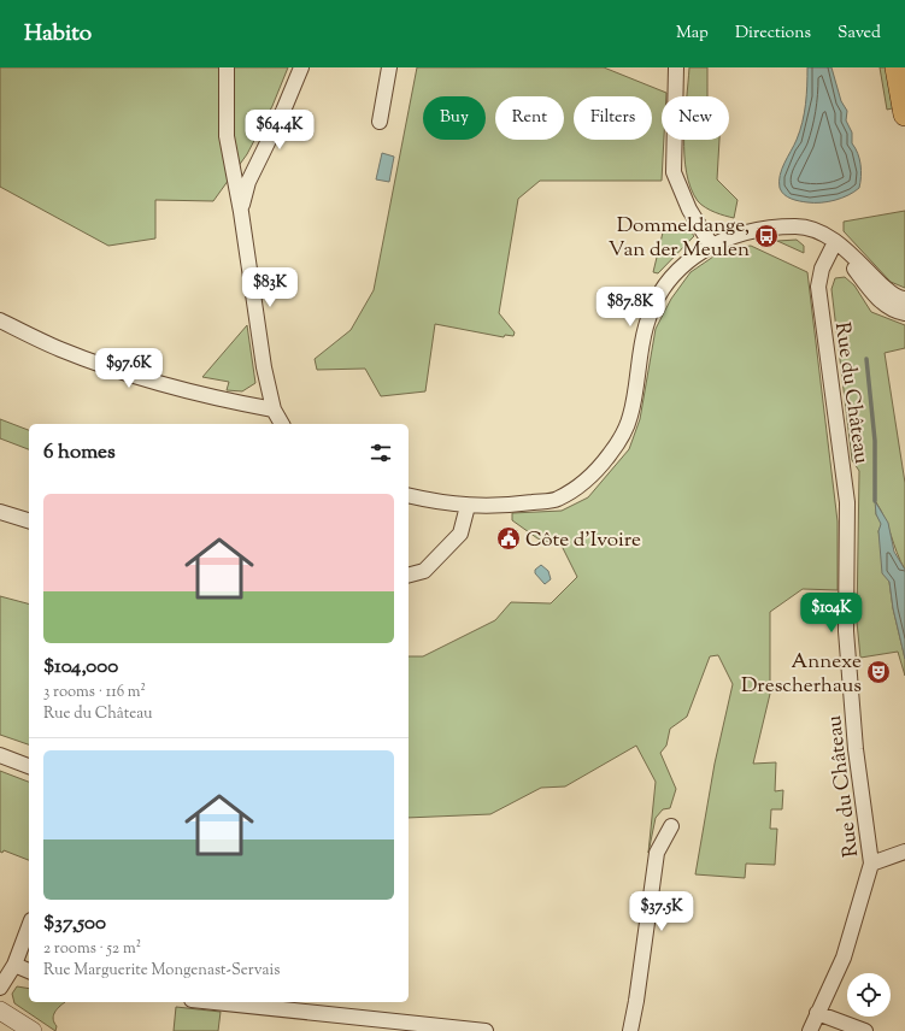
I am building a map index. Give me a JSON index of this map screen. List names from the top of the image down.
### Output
{
  "streets": {
    "street": ["Rue du Château"]
  },
  "places": {
    "bus stop": ["Dommeldange, Van der Meulen"],
    "public building": ["Côte d’Ivoire"],
    "theatre": ["Annexe Drescherhaus"]
  },
  "page": {
    "header": "Habito",
    "nav": ["Map", "Directions", "Saved"],
    "chip": [
      "Buy",
      "Rent",
      "Filters",
      "New"
    ],
    "price": [
      "$64.4K",
      "$83K",
      "$87.8K",
      "$97.6K",
      "$104K",
      "$37.5K"
    ],
    "heading": "6 homes",
    "list": [
      {
        "name": "$104,000",
        "note": "3 rooms · 116 m² · Rue du Château"
      },
      {
        "name": "$37,500",
        "note": "2 rooms · 52 m² · Rue Marguerite Mongenast-Servais"
      }
    ]
  }
}
